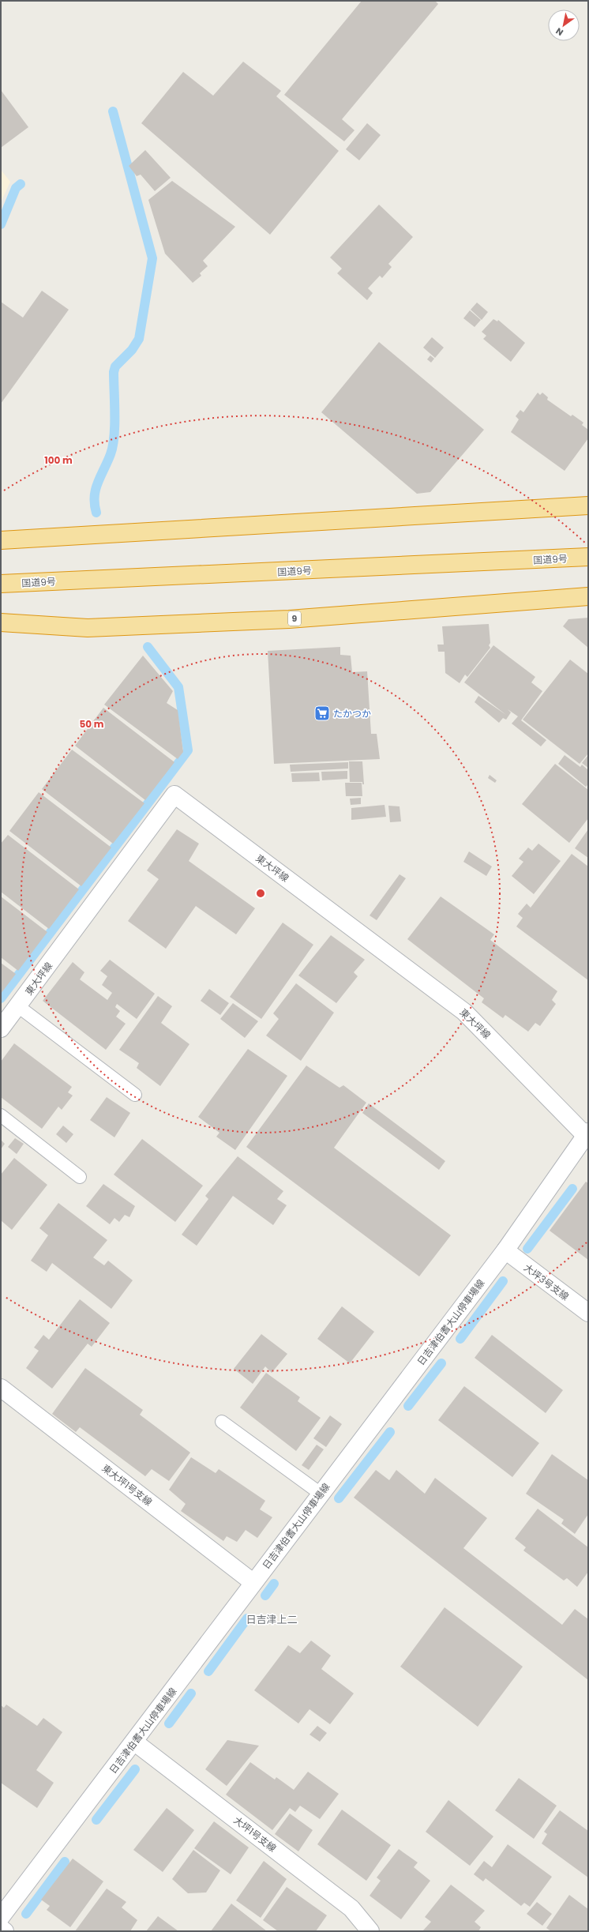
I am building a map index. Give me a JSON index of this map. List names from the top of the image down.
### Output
{
  "streets": {
    "highway": ["国道9号", "9"],
    "street": [
      "東大坪線",
      "大坪3号支線",
      "日吉津伯耆大山停車場線",
      "東大坪1号支線",
      "大坪1号支線"
    ]
  },
  "crossings": [
    ["東大坪線", "日吉津伯耆大山停車場線"],
    ["大坪3号支線", "日吉津伯耆大山停車場線"],
    ["日吉津伯耆大山停車場線", "東大坪1号支線"],
    ["日吉津伯耆大山停車場線", "大坪1号支線"]
  ],
  "districts": ["日吉津上二"],
  "places": {
    "supermarket": ["たかつか"]
  },
  "north": "bottom left",
  "rings": ["100 m", "50 m"]
}
